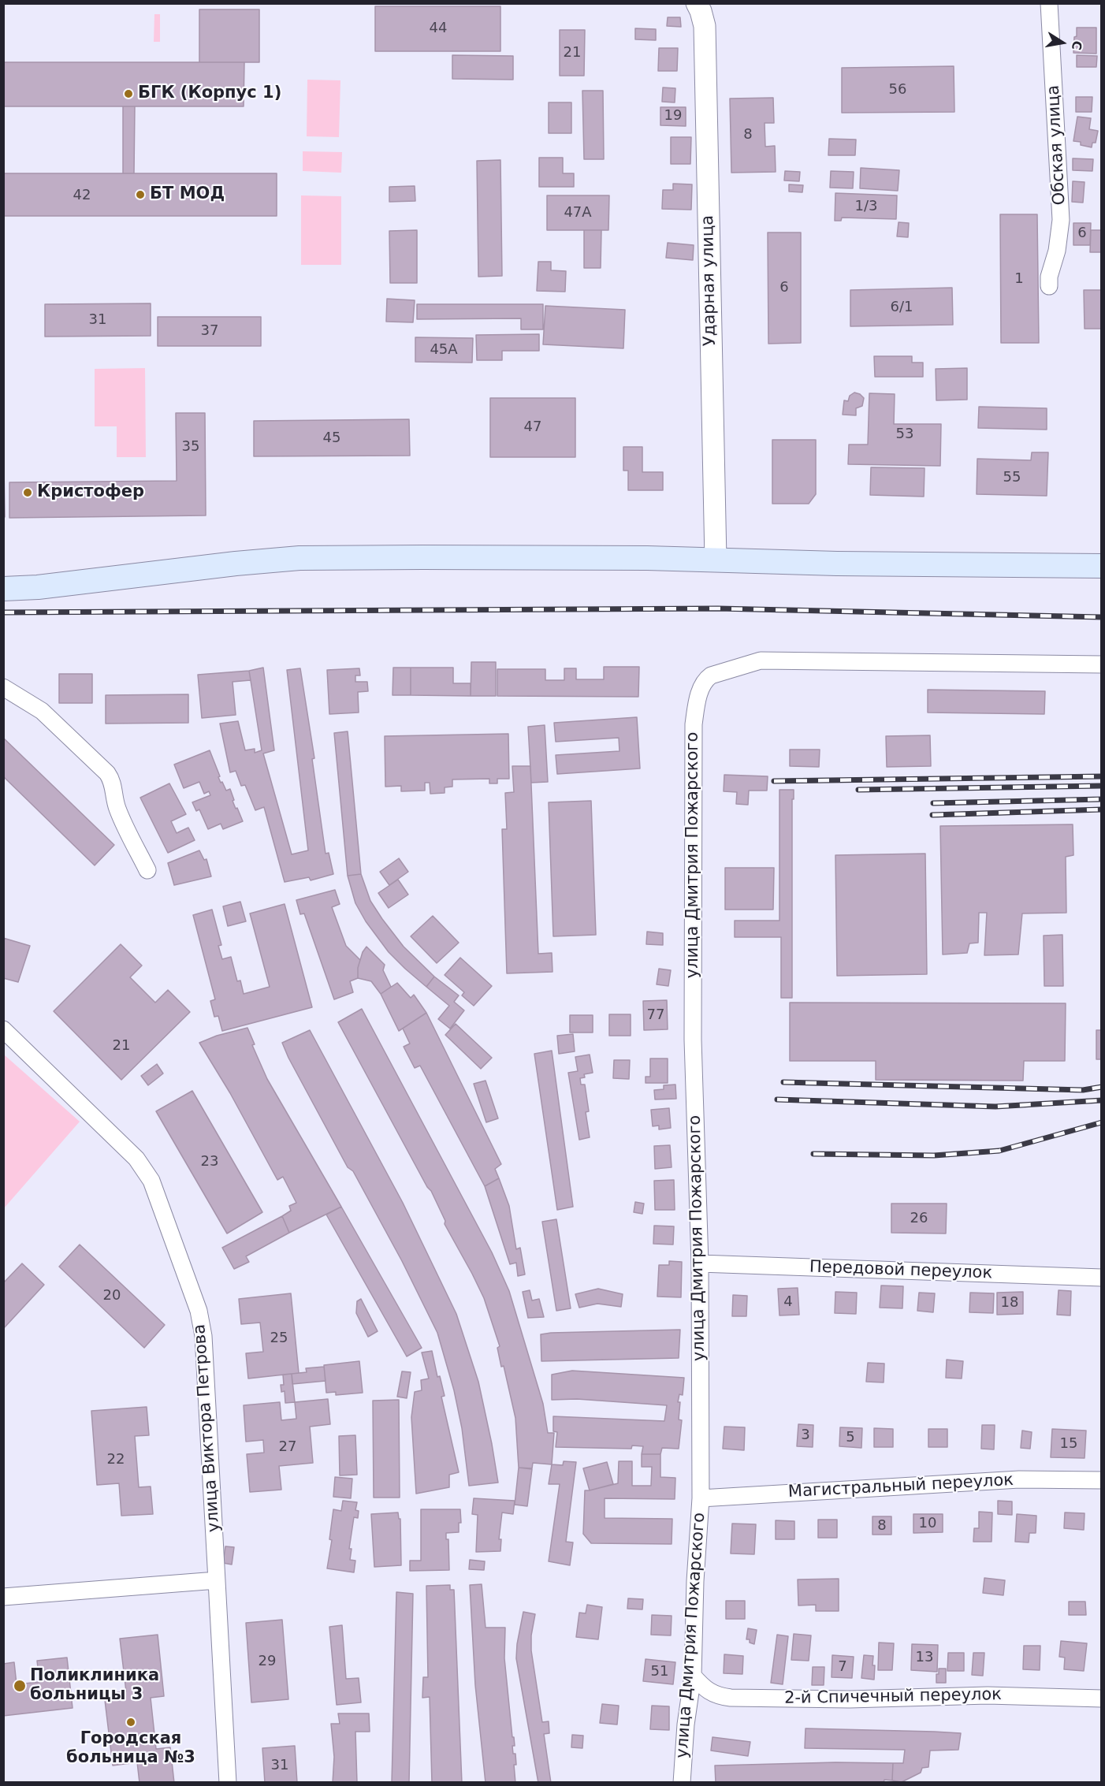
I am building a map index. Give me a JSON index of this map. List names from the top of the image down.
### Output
{
  "streets": {
    "street": [
      "Обская улица",
      "Ударная улица",
      "улица Дмитрия Пожарского",
      "Передовой переулок",
      "улица Виктора Петрова",
      "Магистральный переулок",
      "2-й Спичечный переулок"
    ]
  },
  "crossings": [
    ["улица Дмитрия Пожарского", "Передовой переулок"],
    ["улица Дмитрия Пожарского", "Магистральный переулок"],
    ["улица Дмитрия Пожарского", "2-й Спичечный переулок"]
  ],
  "places": [
    "БГК (Корпус 1)",
    "БТ МОД",
    "Кристофер",
    "Поликлиника больницы 3",
    "Городская больница №3"
  ],
  "house_numbers": [
    "44",
    "21",
    "56",
    "19",
    "8",
    "42",
    "1/3",
    "47А",
    "6",
    "1",
    "6",
    "6/1",
    "31",
    "37",
    "45А",
    "47",
    "53",
    "45",
    "35",
    "55",
    "77",
    "21",
    "23",
    "26",
    "20",
    "4",
    "18",
    "25",
    "3",
    "5",
    "15",
    "27",
    "22",
    "10",
    "8",
    "13",
    "29",
    "7",
    "51",
    "31"
  ],
  "north": "right"
}
